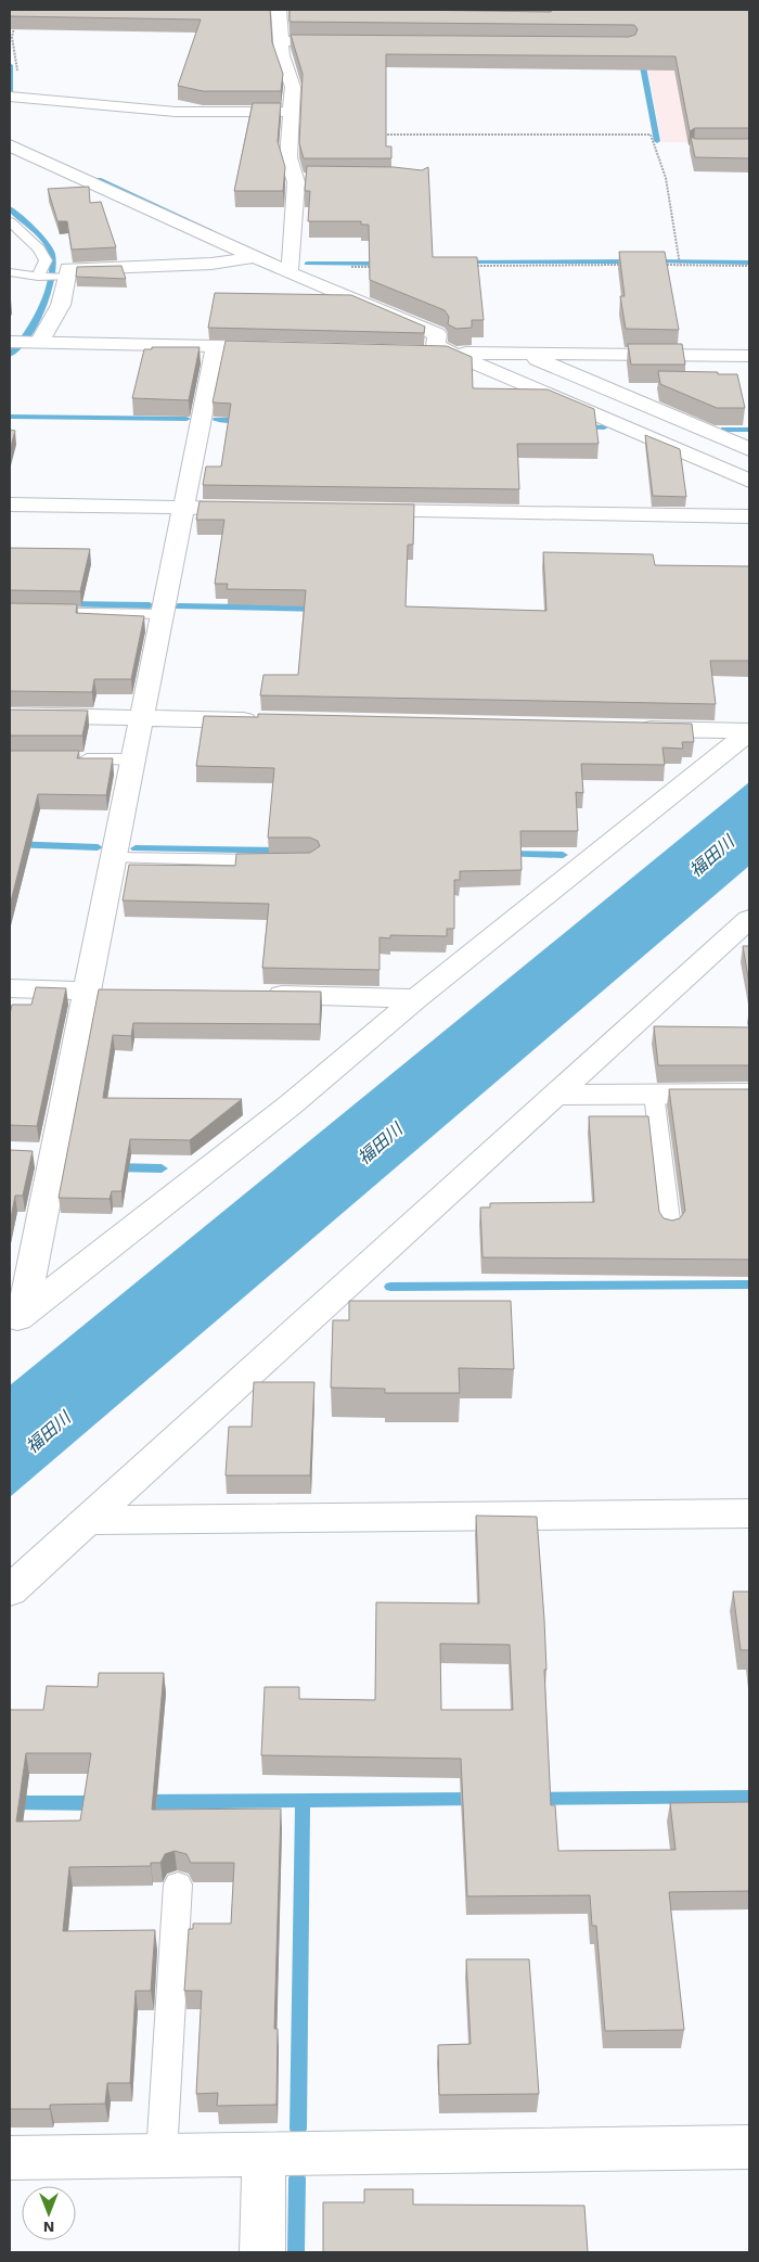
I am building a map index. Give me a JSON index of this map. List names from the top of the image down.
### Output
{
  "water": ["福田川"],
  "north": "bottom"
}
